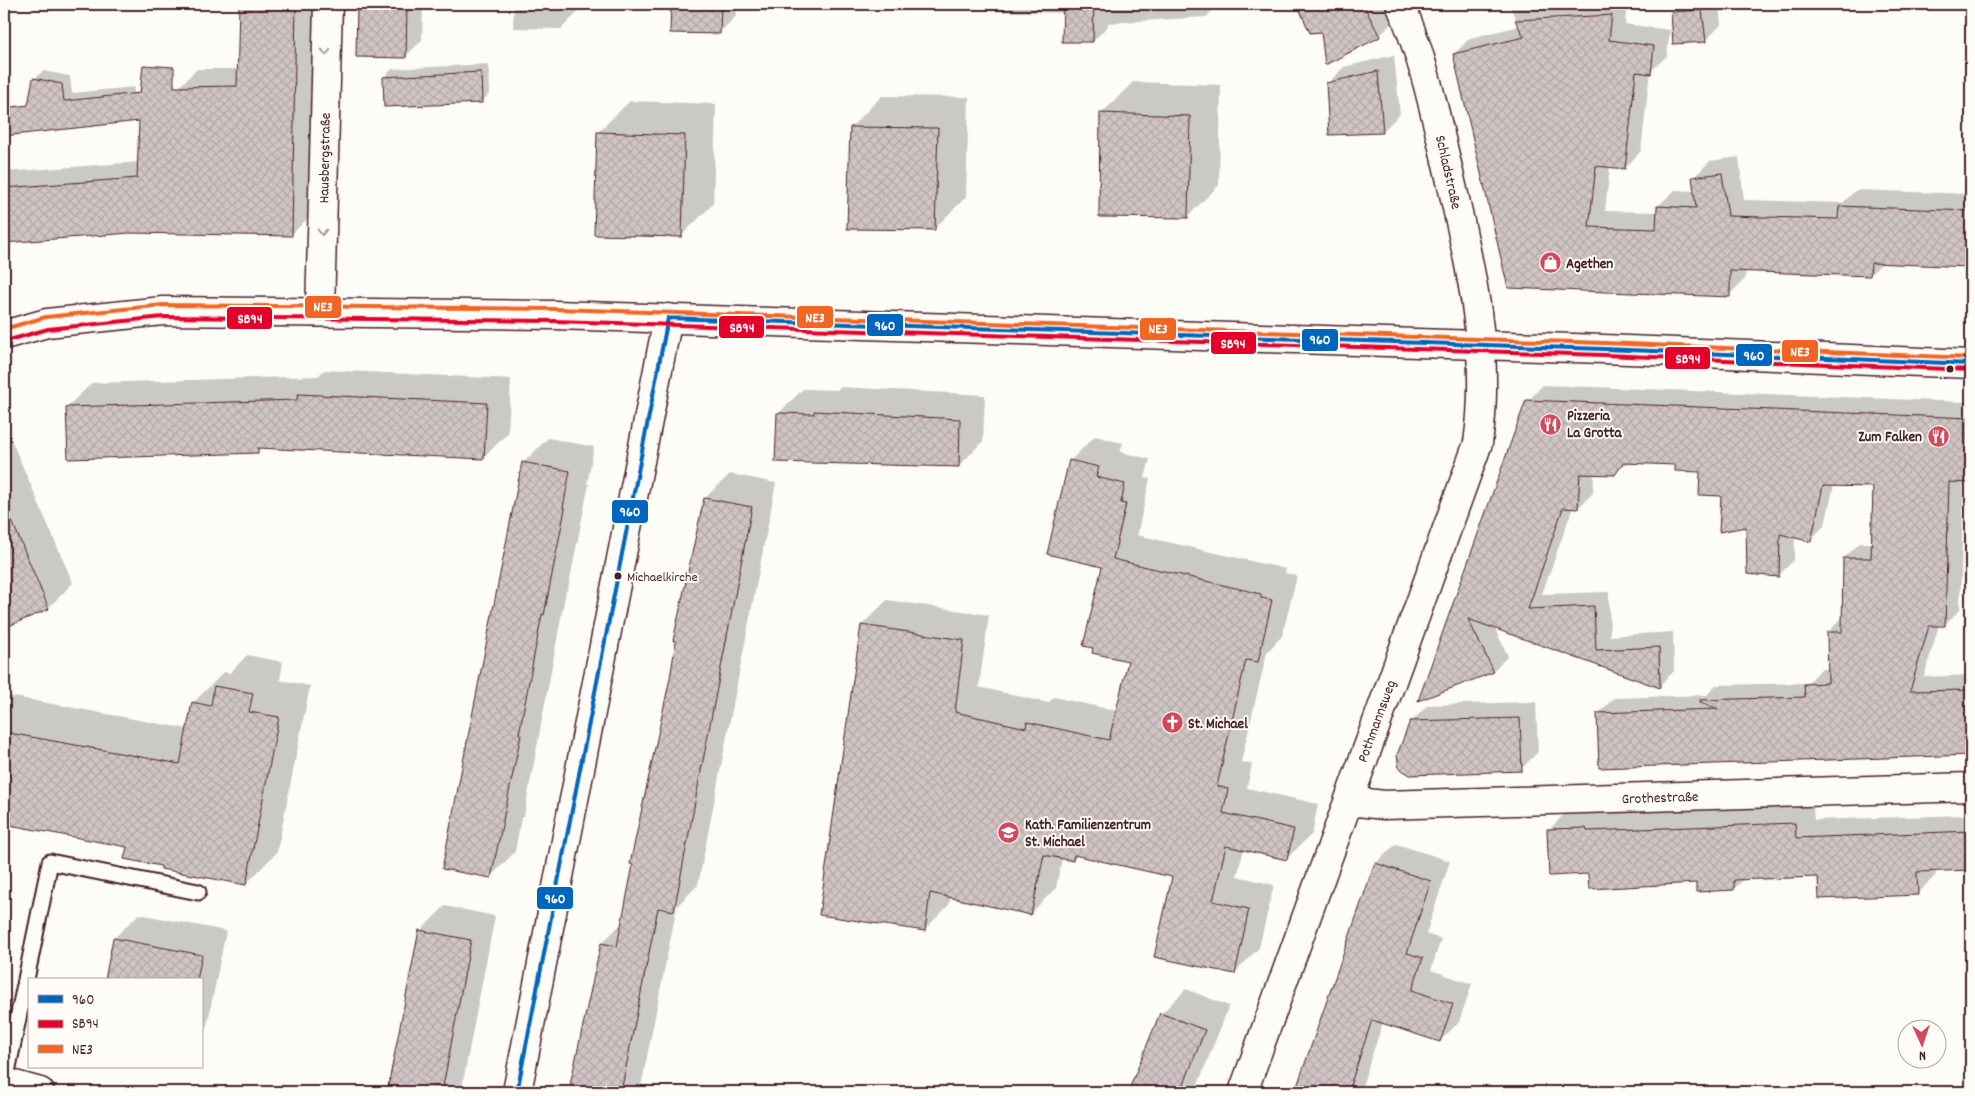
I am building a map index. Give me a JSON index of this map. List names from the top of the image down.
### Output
{
  "streets": {
    "street": [
      "Hausbergstraße",
      "Schladstraße",
      "Pothmannsweg",
      "Grothestraße"
    ]
  },
  "crossings": [
    ["Schladstraße", "Pothmannsweg"],
    ["Pothmannsweg", "Grothestraße"]
  ],
  "one_way": ["Hausbergstraße"],
  "places": {
    "shop": ["Agethen"],
    "restaurant": ["Pizzeria La Grotta", "Zum Falken"],
    "other": ["Michaelkirche"],
    "church": ["St. Michael"],
    "school or university": ["Kath. Familienzentrum St. Michael"]
  },
  "lines": ["transit line NE3", "transit line SB94", "transit line 960"],
  "legend": ["960", "SB94", "NE3"],
  "north": "bottom"
}
